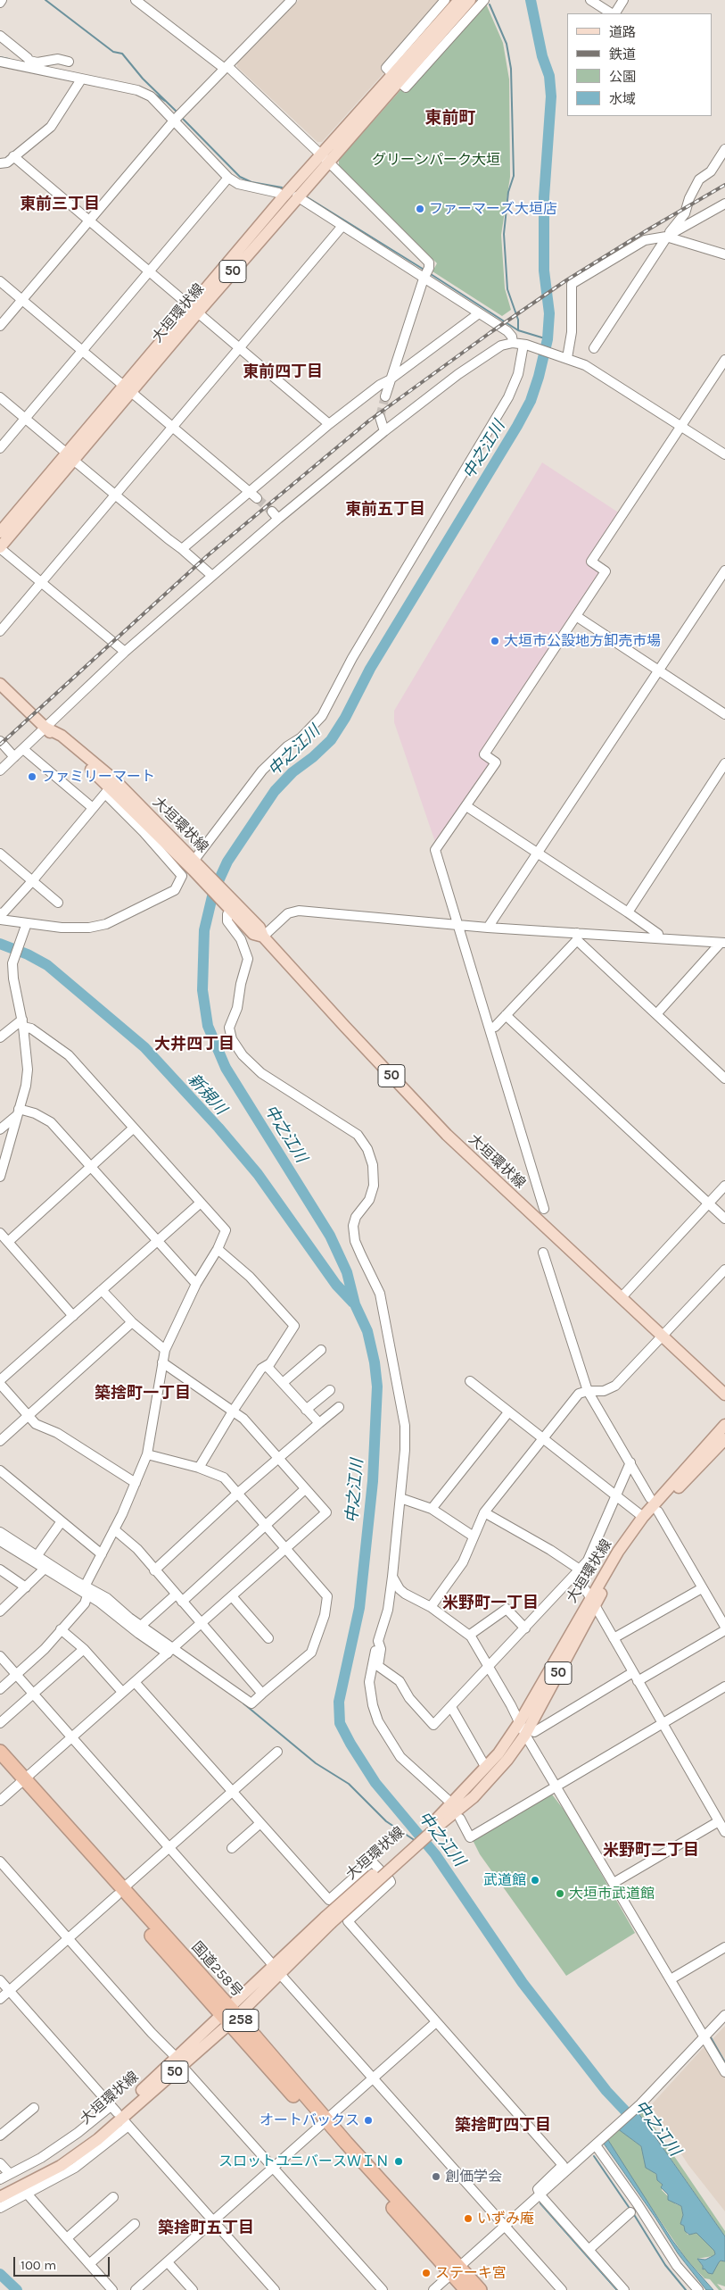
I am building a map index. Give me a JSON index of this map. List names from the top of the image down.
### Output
{
  "streets": {
    "highway": ["国道258号", "258"],
    "main road": ["50", "大垣環状線"]
  },
  "crossings": [
    ["大垣環状線", "国道258号"]
  ],
  "districts": [
    "東前町",
    "東前三丁目",
    "東前四丁目",
    "東前五丁目",
    "大井四丁目",
    "築捨町一丁目",
    "米野町一丁目",
    "米野町二丁目",
    "築捨町四丁目",
    "築捨町五丁目"
  ],
  "water": ["中之江川", "新規川"],
  "parks": ["グリーンパーク大垣"],
  "places": [
    "ファーマーズ大垣店",
    "大垣市公設地方卸売市場",
    "ファミリーマート",
    "武道館",
    "大垣市武道館",
    "オートバックス",
    "スロットユニバースＷＩＮ",
    "創価学会",
    "いずみ庵",
    "ステーキ宮"
  ],
  "legend": [
    "道路",
    "鉄道",
    "公園",
    "水域"
  ],
  "scale_bar": "100 m"
}
